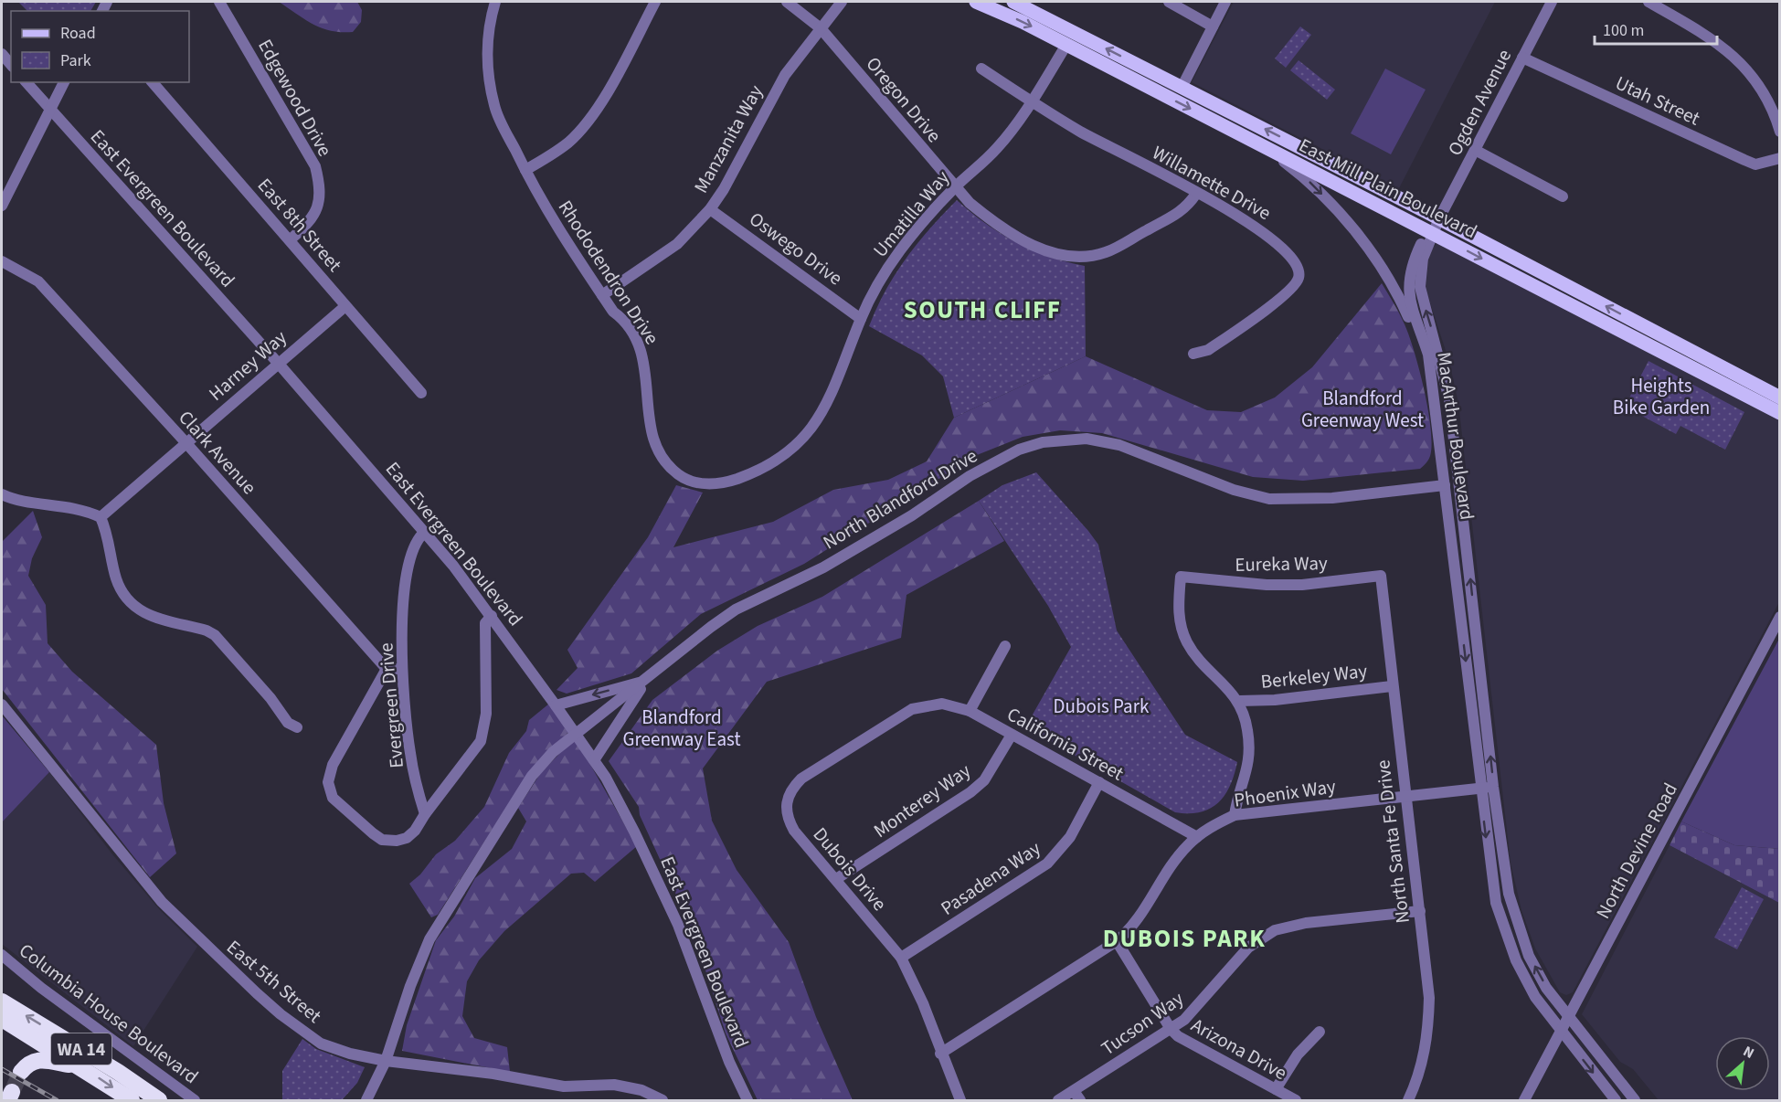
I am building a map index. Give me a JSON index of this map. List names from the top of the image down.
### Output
{
  "streets": {
    "highway": ["WA 14"],
    "main road": ["East Mill Plain Boulevard"],
    "street": [
      "Edgewood Drive",
      "Oregon Drive",
      "Utah Street",
      "Ogden Avenue",
      "Manzanita Way",
      "Willamette Drive",
      "East Evergreen Boulevard",
      "Umatilla Way",
      "East 8th Street",
      "Oswego Drive",
      "Rhododendron Drive",
      "Harney Way",
      "MacArthur Boulevard",
      "Clark Avenue",
      "North Blandford Drive",
      "Eureka Way",
      "Berkeley Way",
      "Evergreen Drive",
      "California Street",
      "Phoenix Way",
      "Monterey Way",
      "North Santa Fe Drive",
      "North Devine Road",
      "Dubois Drive",
      "Pasadena Way",
      "East 5th Street",
      "Columbia House Boulevard",
      "Tucson Way",
      "Arizona Drive"
    ]
  },
  "crossings": [
    ["Edgewood Drive", "East 8th Street"],
    ["Oregon Drive", "Manzanita Way"],
    ["Oregon Drive", "Willamette Drive"],
    ["Oregon Drive", "Umatilla Way"],
    ["Utah Street", "Ogden Avenue"],
    ["Ogden Avenue", "East Mill Plain Boulevard"],
    ["Ogden Avenue", "MacArthur Boulevard"],
    ["Manzanita Way", "Oswego Drive"],
    ["Manzanita Way", "Rhododendron Drive"],
    ["Willamette Drive", "Umatilla Way"],
    ["East Mill Plain Boulevard", "Umatilla Way"],
    ["East Mill Plain Boulevard", "MacArthur Boulevard"],
    ["East Evergreen Boulevard", "Harney Way"],
    ["East Evergreen Boulevard", "Evergreen Drive"],
    ["Umatilla Way", "Oswego Drive"],
    ["Umatilla Way", "Rhododendron Drive"],
    ["East 8th Street", "Harney Way"],
    ["Harney Way", "Clark Avenue"],
    ["MacArthur Boulevard", "North Blandford Drive"],
    ["MacArthur Boulevard", "Phoenix Way"],
    ["MacArthur Boulevard", "North Devine Road"],
    ["North Blandford Drive", "East 5th Street"],
    ["Eureka Way", "Berkeley Way"],
    ["Eureka Way", "North Santa Fe Drive"],
    ["Berkeley Way", "North Santa Fe Drive"],
    ["California Street", "Phoenix Way"],
    ["California Street", "Monterey Way"],
    ["California Street", "Dubois Drive"],
    ["California Street", "Pasadena Way"],
    ["Phoenix Way", "North Santa Fe Drive"],
    ["Phoenix Way", "Dubois Drive"],
    ["Phoenix Way", "Arizona Drive"],
    ["Monterey Way", "Dubois Drive"],
    ["North Santa Fe Drive", "Tucson Way"],
    ["Dubois Drive", "Pasadena Way"],
    ["Tucson Way", "Arizona Drive"]
  ],
  "districts": ["SOUTH CLIFF", "DUBOIS PARK"],
  "parks": [
    "Heights Bike Garden",
    "Blandford Greenway West",
    "Dubois Park",
    "Blandford Greenway East"
  ],
  "legend": ["Road", "Park"],
  "scale_bar": "100 m",
  "north": "top right"
}
